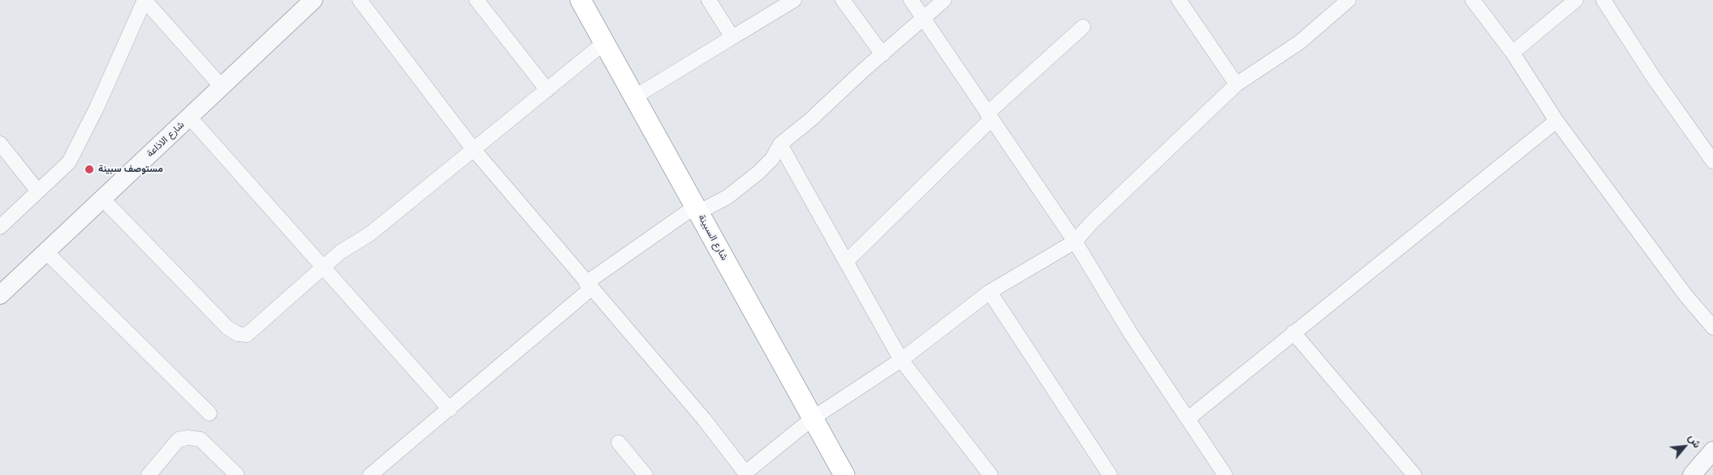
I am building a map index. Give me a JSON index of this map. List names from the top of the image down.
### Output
{
  "streets": {
    "main road": ["شارع السبينة"],
    "street": ["شارع الاذاعة"]
  },
  "places": ["مستوصف سبينة"],
  "north": "top right"
}
